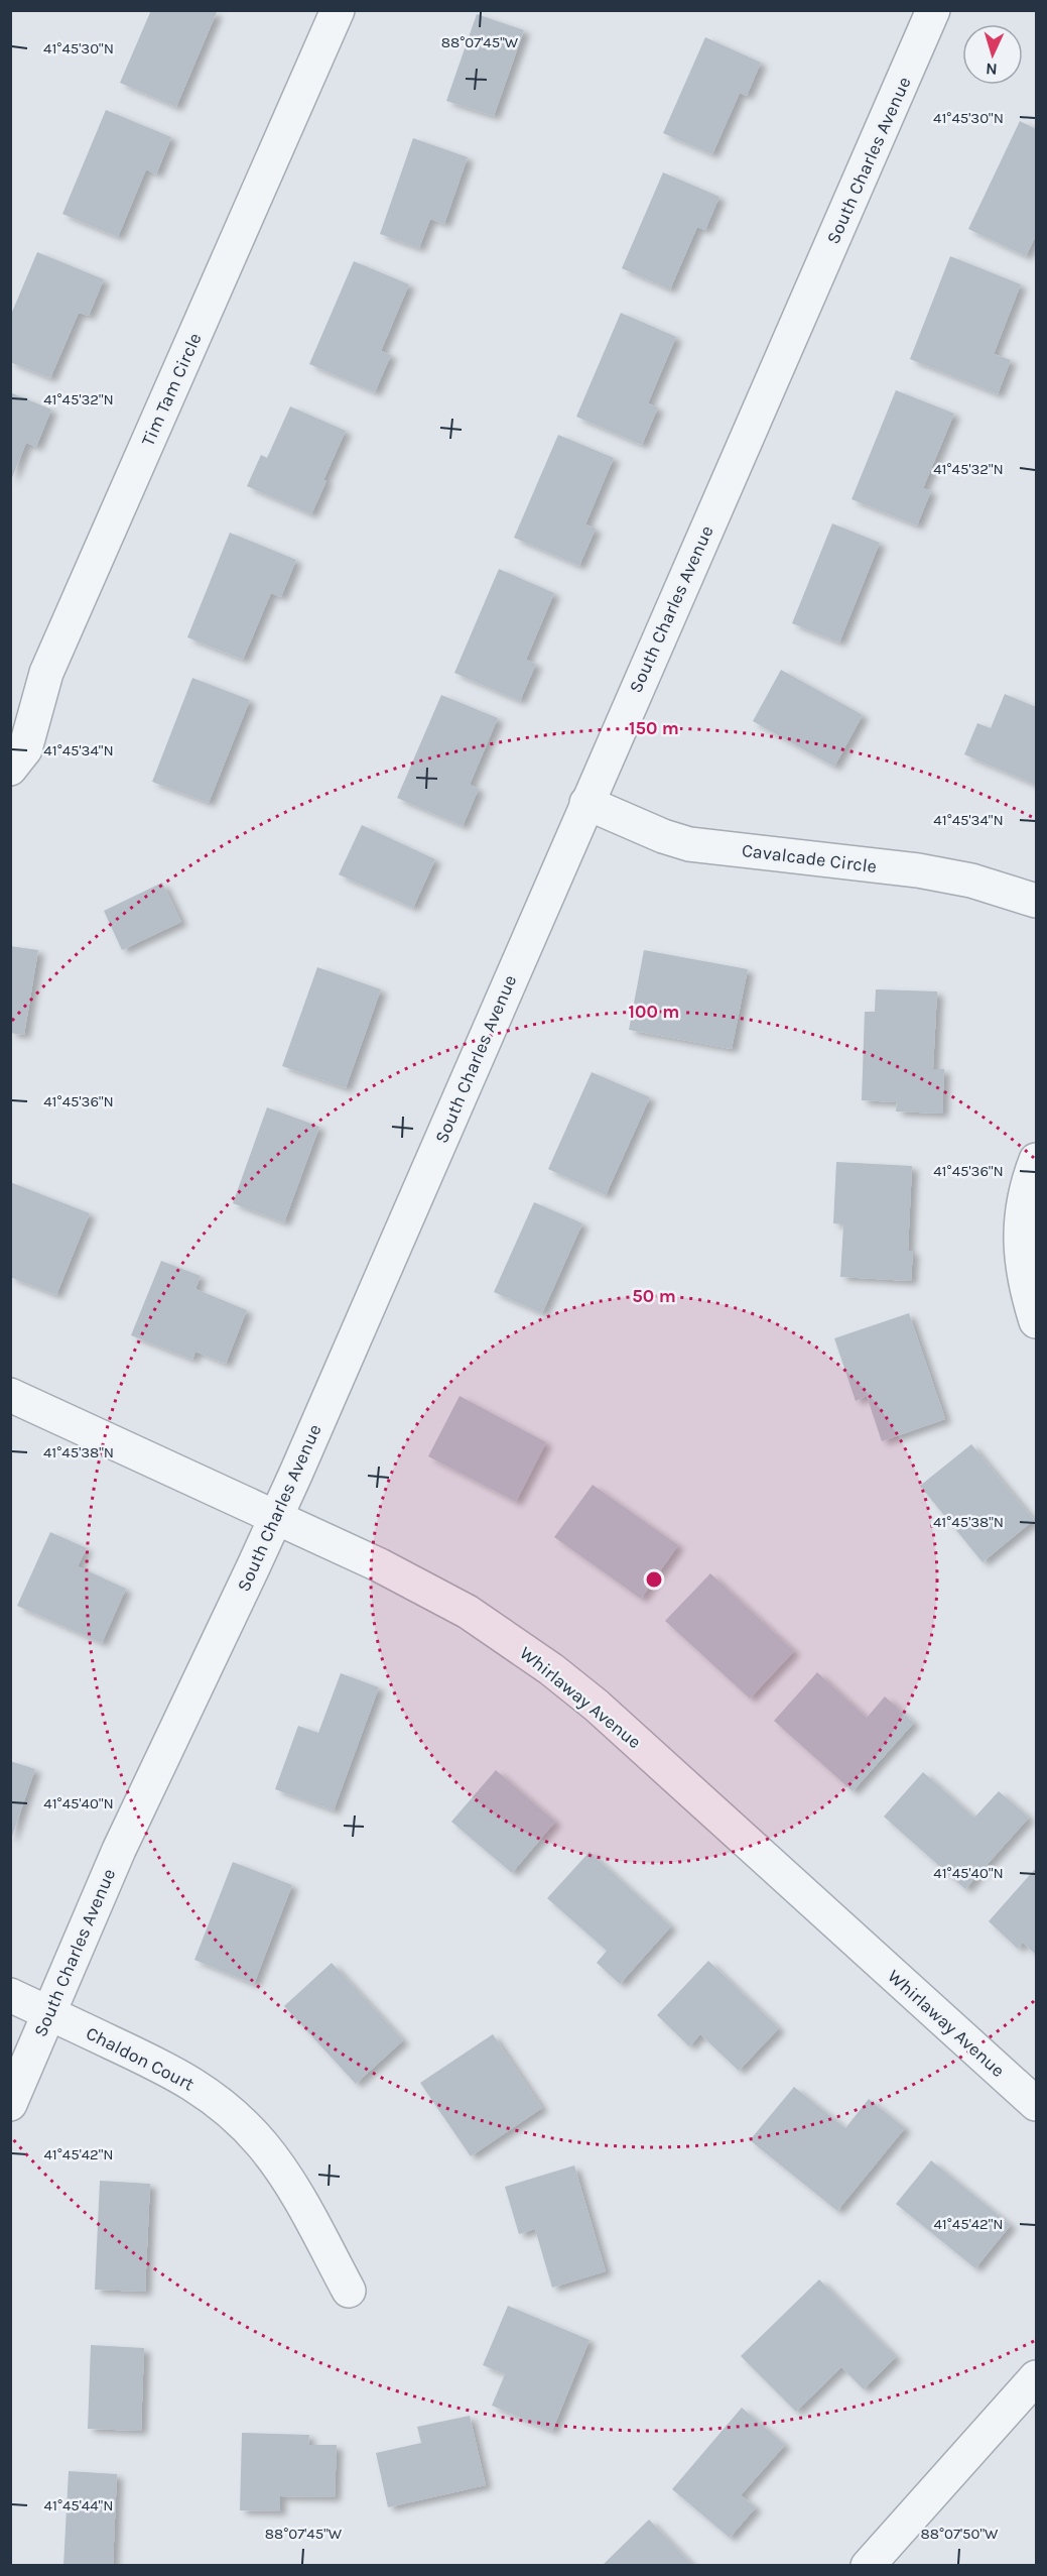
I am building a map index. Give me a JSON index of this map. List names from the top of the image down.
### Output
{
  "streets": {
    "street": [
      "South Charles Avenue",
      "Tim Tam Circle",
      "Cavalcade Circle",
      "Whirlaway Avenue",
      "Chaldon Court"
    ]
  },
  "crossings": [
    ["South Charles Avenue", "Cavalcade Circle"],
    ["South Charles Avenue", "Whirlaway Avenue"],
    ["South Charles Avenue", "Chaldon Court"]
  ],
  "north": "bottom",
  "coordinates": [
    "88°07'45\"W",
    "41°45'30\"N",
    "41°45'32\"N",
    "41°45'34\"N",
    "41°45'36\"N",
    "41°45'38\"N",
    "41°45'40\"N",
    "41°45'42\"N",
    "41°45'44\"N",
    "88°07'50\"W"
  ],
  "rings": ["150 m", "100 m", "50 m"]
}
